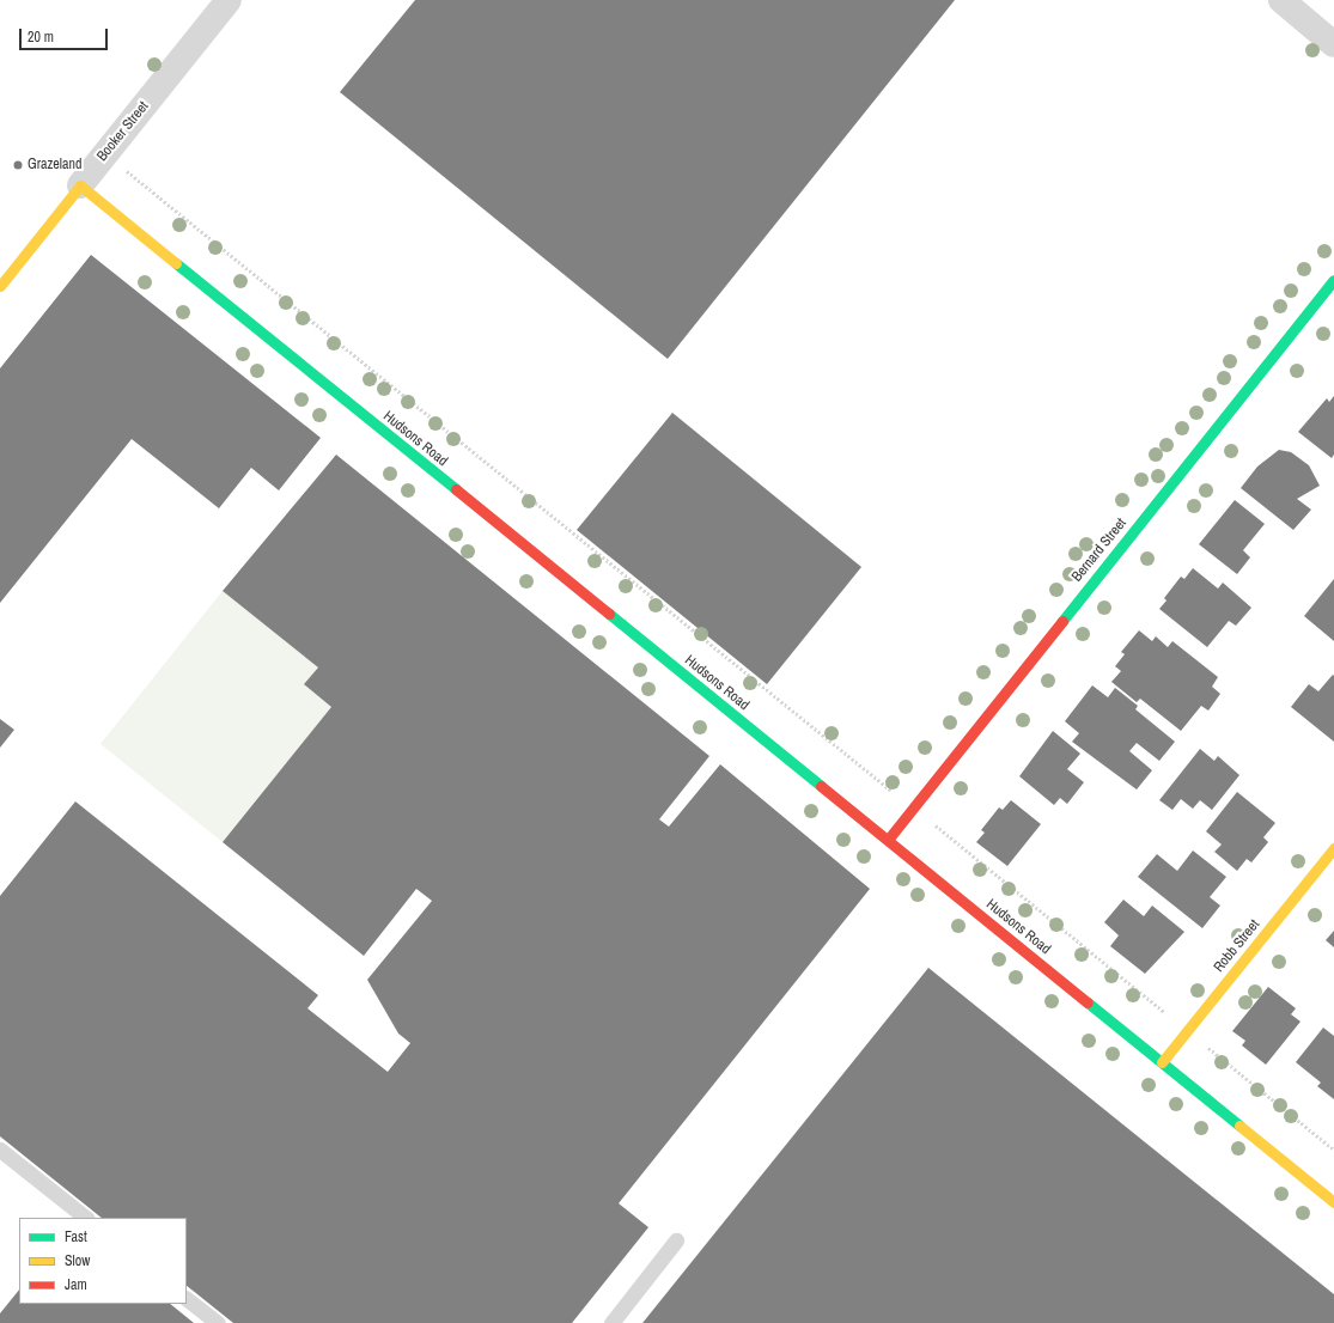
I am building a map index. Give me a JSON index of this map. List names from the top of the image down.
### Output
{
  "streets": {
    "street": [
      "Booker Street",
      "Hudsons Road",
      "Bernard Street",
      "Robb Street"
    ]
  },
  "crossings": [
    ["Booker Street", "Hudsons Road"],
    ["Hudsons Road", "Bernard Street"],
    ["Hudsons Road", "Robb Street"]
  ],
  "places": ["Grazeland"],
  "legend": ["Fast", "Slow", "Jam"],
  "scale_bar": "20 m"
}
